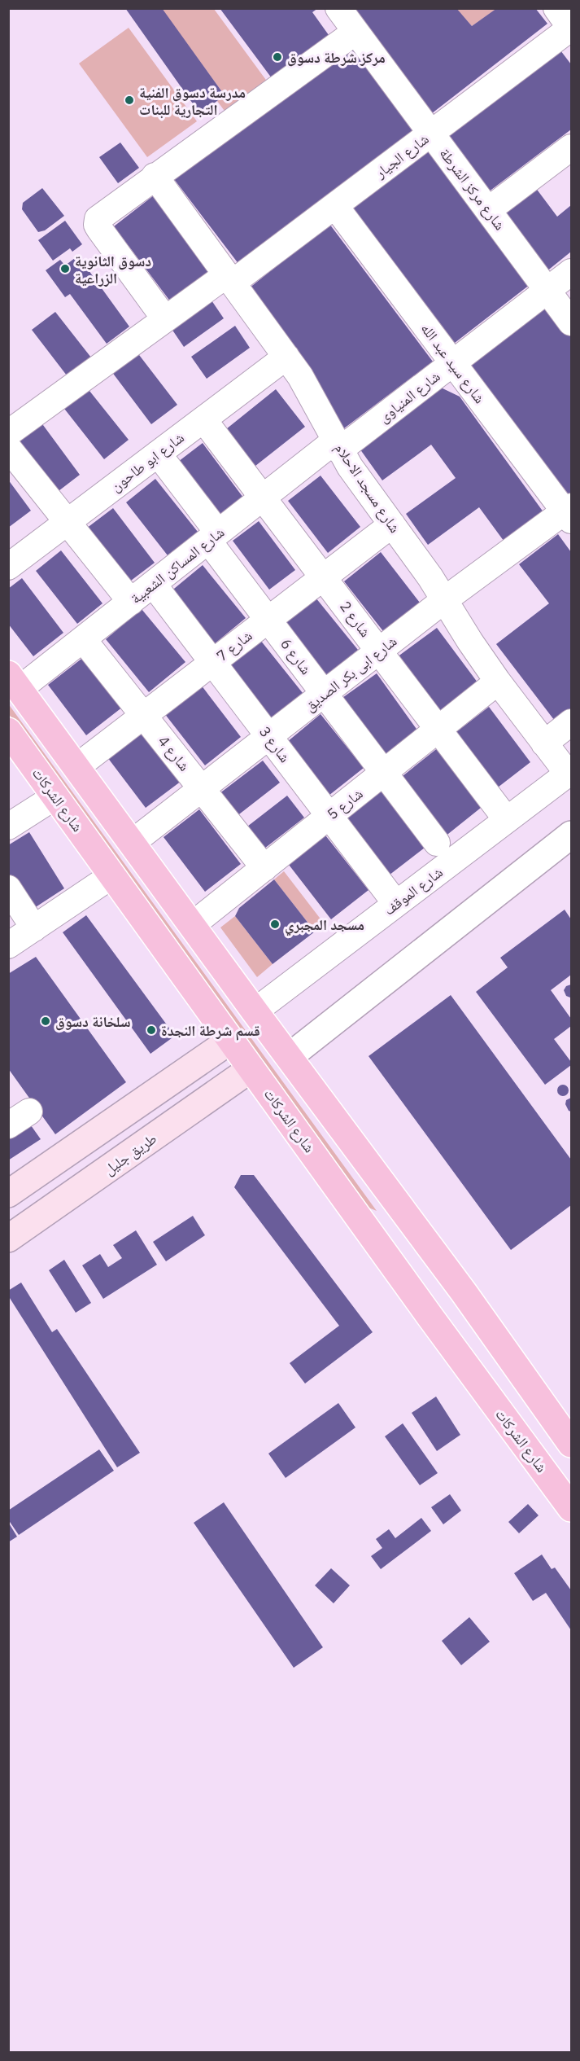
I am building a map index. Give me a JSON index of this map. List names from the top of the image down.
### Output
{
  "streets": {
    "main road": ["شارع الشركات", "طريق جليل"],
    "street": [
      "شارع الجيار",
      "شارع مركز الشرطة",
      "شارع سيد عبد الله",
      "شارع المنياوى",
      "شارع ابو طاحون",
      "شارع مسجد الاحلام",
      "شارع المساكن الشعبية",
      "شارع 2",
      "شارع 7",
      "شارع 6",
      "شارع ابى بكر الصديق",
      "شارع 3",
      "شارع 4",
      "شارع 5",
      "شارع الموقف"
    ]
  },
  "crossings": [
    ["شارع الجيار", "شارع مركز الشرطة"],
    ["شارع الجيار", "شارع سيد عبد الله"],
    ["شارع الجيار", "شارع مسجد الاحلام"],
    ["شارع مركز الشرطة", "شارع المنياوى"],
    ["شارع سيد عبد الله", "شارع المنياوى"],
    ["شارع سيد عبد الله", "شارع ابى بكر الصديق"],
    ["شارع المنياوى", "شارع مسجد الاحلام"],
    ["شارع المنياوى", "شارع المساكن الشعبية"],
    ["شارع ابو طاحون", "شارع مسجد الاحلام"],
    ["شارع ابو طاحون", "شارع 2"],
    ["شارع ابو طاحون", "شارع 6"],
    ["شارع مسجد الاحلام", "شارع المساكن الشعبية"],
    ["شارع مسجد الاحلام", "شارع 7"],
    ["شارع مسجد الاحلام", "شارع ابى بكر الصديق"],
    ["شارع مسجد الاحلام", "شارع 5"],
    ["شارع مسجد الاحلام", "شارع الموقف"],
    ["شارع المساكن الشعبية", "شارع 2"],
    ["شارع المساكن الشعبية", "شارع 6"],
    ["شارع المساكن الشعبية", "شارع 3"],
    ["شارع المساكن الشعبية", "شارع 4"],
    ["شارع 2", "شارع 7"],
    ["شارع 2", "شارع ابى بكر الصديق"],
    ["شارع 2", "شارع 5"],
    ["شارع 2", "شارع الموقف"],
    ["شارع 7", "شارع 6"],
    ["شارع 7", "شارع 3"],
    ["شارع 7", "شارع 4"],
    ["شارع 6", "شارع ابى بكر الصديق"],
    ["شارع 6", "شارع 5"],
    ["شارع ابى بكر الصديق", "شارع 3"],
    ["شارع ابى بكر الصديق", "شارع 4"],
    ["شارع 3", "شارع 5"],
    ["شارع 3", "شارع الموقف"],
    ["شارع 4", "شارع 5"],
    ["شارع الشركات", "طريق جليل"]
  ],
  "places": [
    "مركز شرطة دسوق",
    "مدرسة دسوق الفنية التجارية للبنات",
    "دسوق الثانوية الزراعية",
    "مسجد المجبري",
    "سلخانة دسوق",
    "قسم شرطة النجدة"
  ]
}
